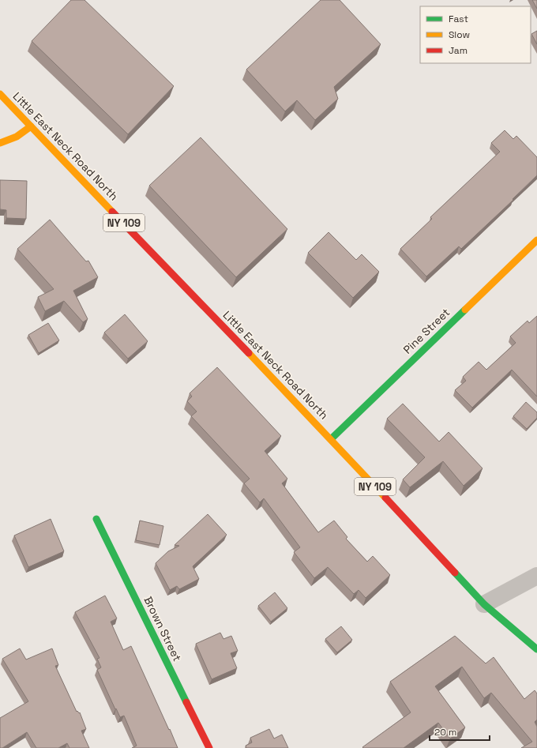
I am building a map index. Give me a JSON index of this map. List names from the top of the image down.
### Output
{
  "streets": {
    "main road": [
      "Little East Neck Road North",
      "NY 109",
      "Pine Street",
      "Brown Street"
    ]
  },
  "crossings": [
    ["Little East Neck Road North", "Pine Street"]
  ],
  "legend": ["Fast", "Slow", "Jam"],
  "scale_bar": "20 m"
}
